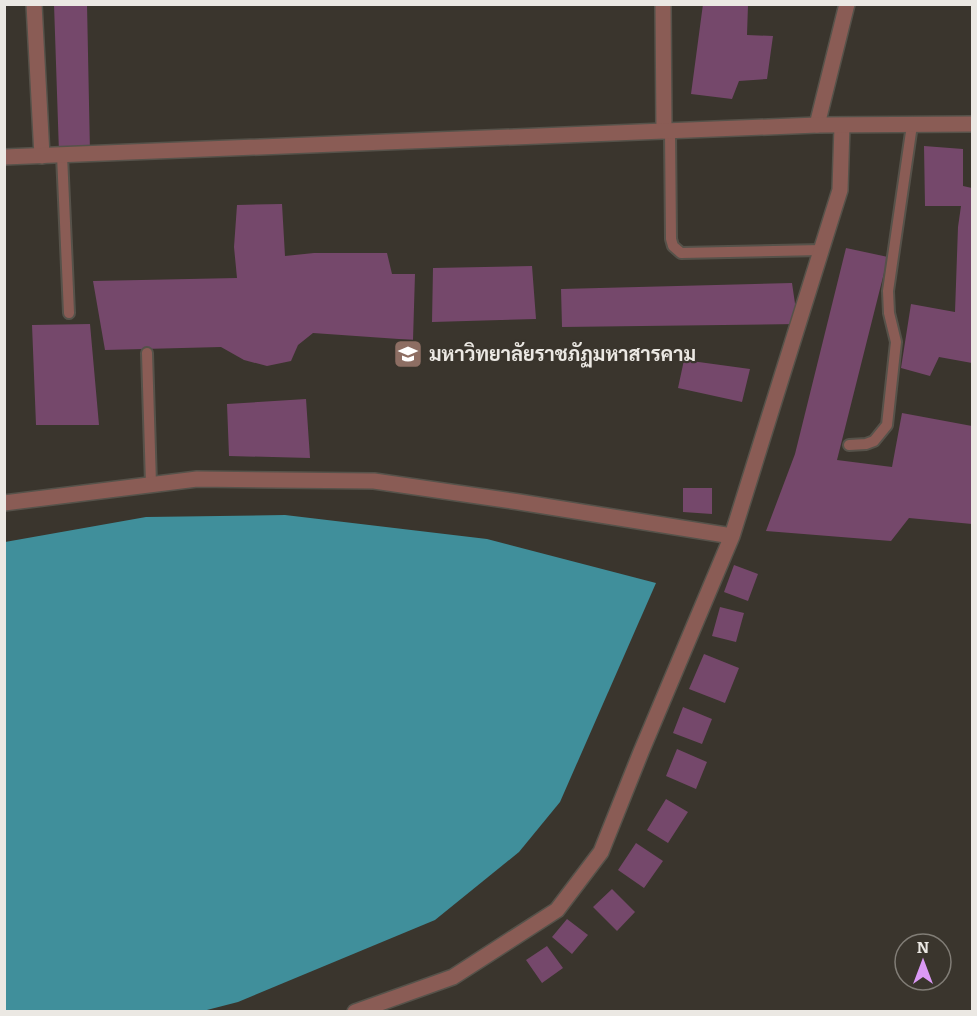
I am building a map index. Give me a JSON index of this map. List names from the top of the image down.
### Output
{
  "places": {
    "school or university": ["มหาวิทยาลัยราชภัฏมหาสารคาม"]
  },
  "north": "top"
}
